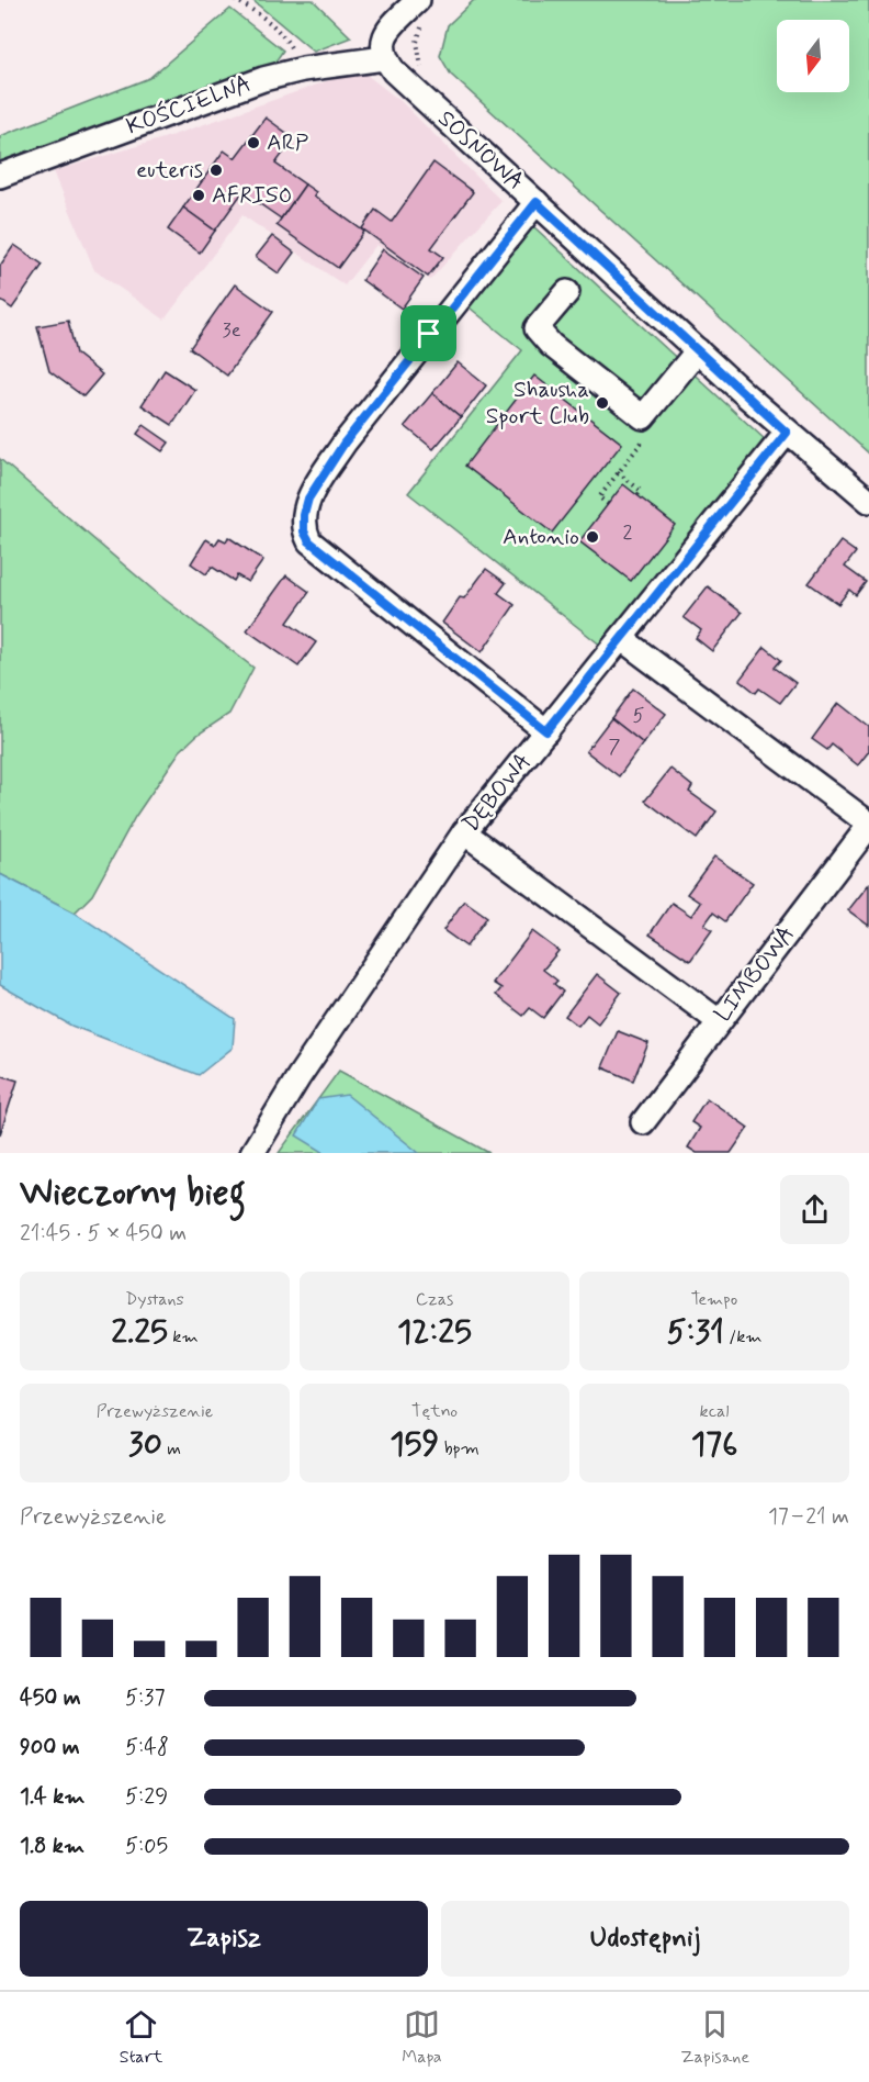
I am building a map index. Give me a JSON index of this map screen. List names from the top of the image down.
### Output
{
  "streets": {
    "street": [
      "KOŚCIELNA",
      "SOSNOWA",
      "DĘBOWA",
      "LIMBOWA"
    ]
  },
  "crossings": [
    ["KOŚCIELNA", "SOSNOWA"],
    ["SOSNOWA", "DĘBOWA"],
    ["DĘBOWA", "LIMBOWA"]
  ],
  "places": [
    "ARP",
    "euteris",
    "AFRISO",
    "Shausha Sport Club",
    "Antonio"
  ],
  "house_numbers": [
    "3e",
    "2",
    "5",
    "7"
  ],
  "north": "bottom",
  "page": {
    "heading": ["Wieczorny bieg", "21:45 · 5 × 450 m"],
    "stats": [
      ["Dystans", "2.25 km"],
      ["Czas", "12:25"],
      ["Tempo", "5:31 /km"],
      ["Przewyższenie", "30 m"],
      ["Tętno", "159 bpm"],
      ["kcal", "176"]
    ],
    "chart": ["Przewyższenie", "17–21 m"],
    "list": [
      {
        "name": "450 m",
        "note": "5:37"
      },
      {
        "name": "900 m",
        "note": "5:48"
      },
      {
        "name": "1.4 km",
        "note": "5:29"
      },
      {
        "name": "1.8 km",
        "note": "5:05"
      }
    ],
    "buttons": ["Zapisz", "Udostępnij"],
    "tabs": ["Start", "Mapa", "Zapisane"]
  }
}
